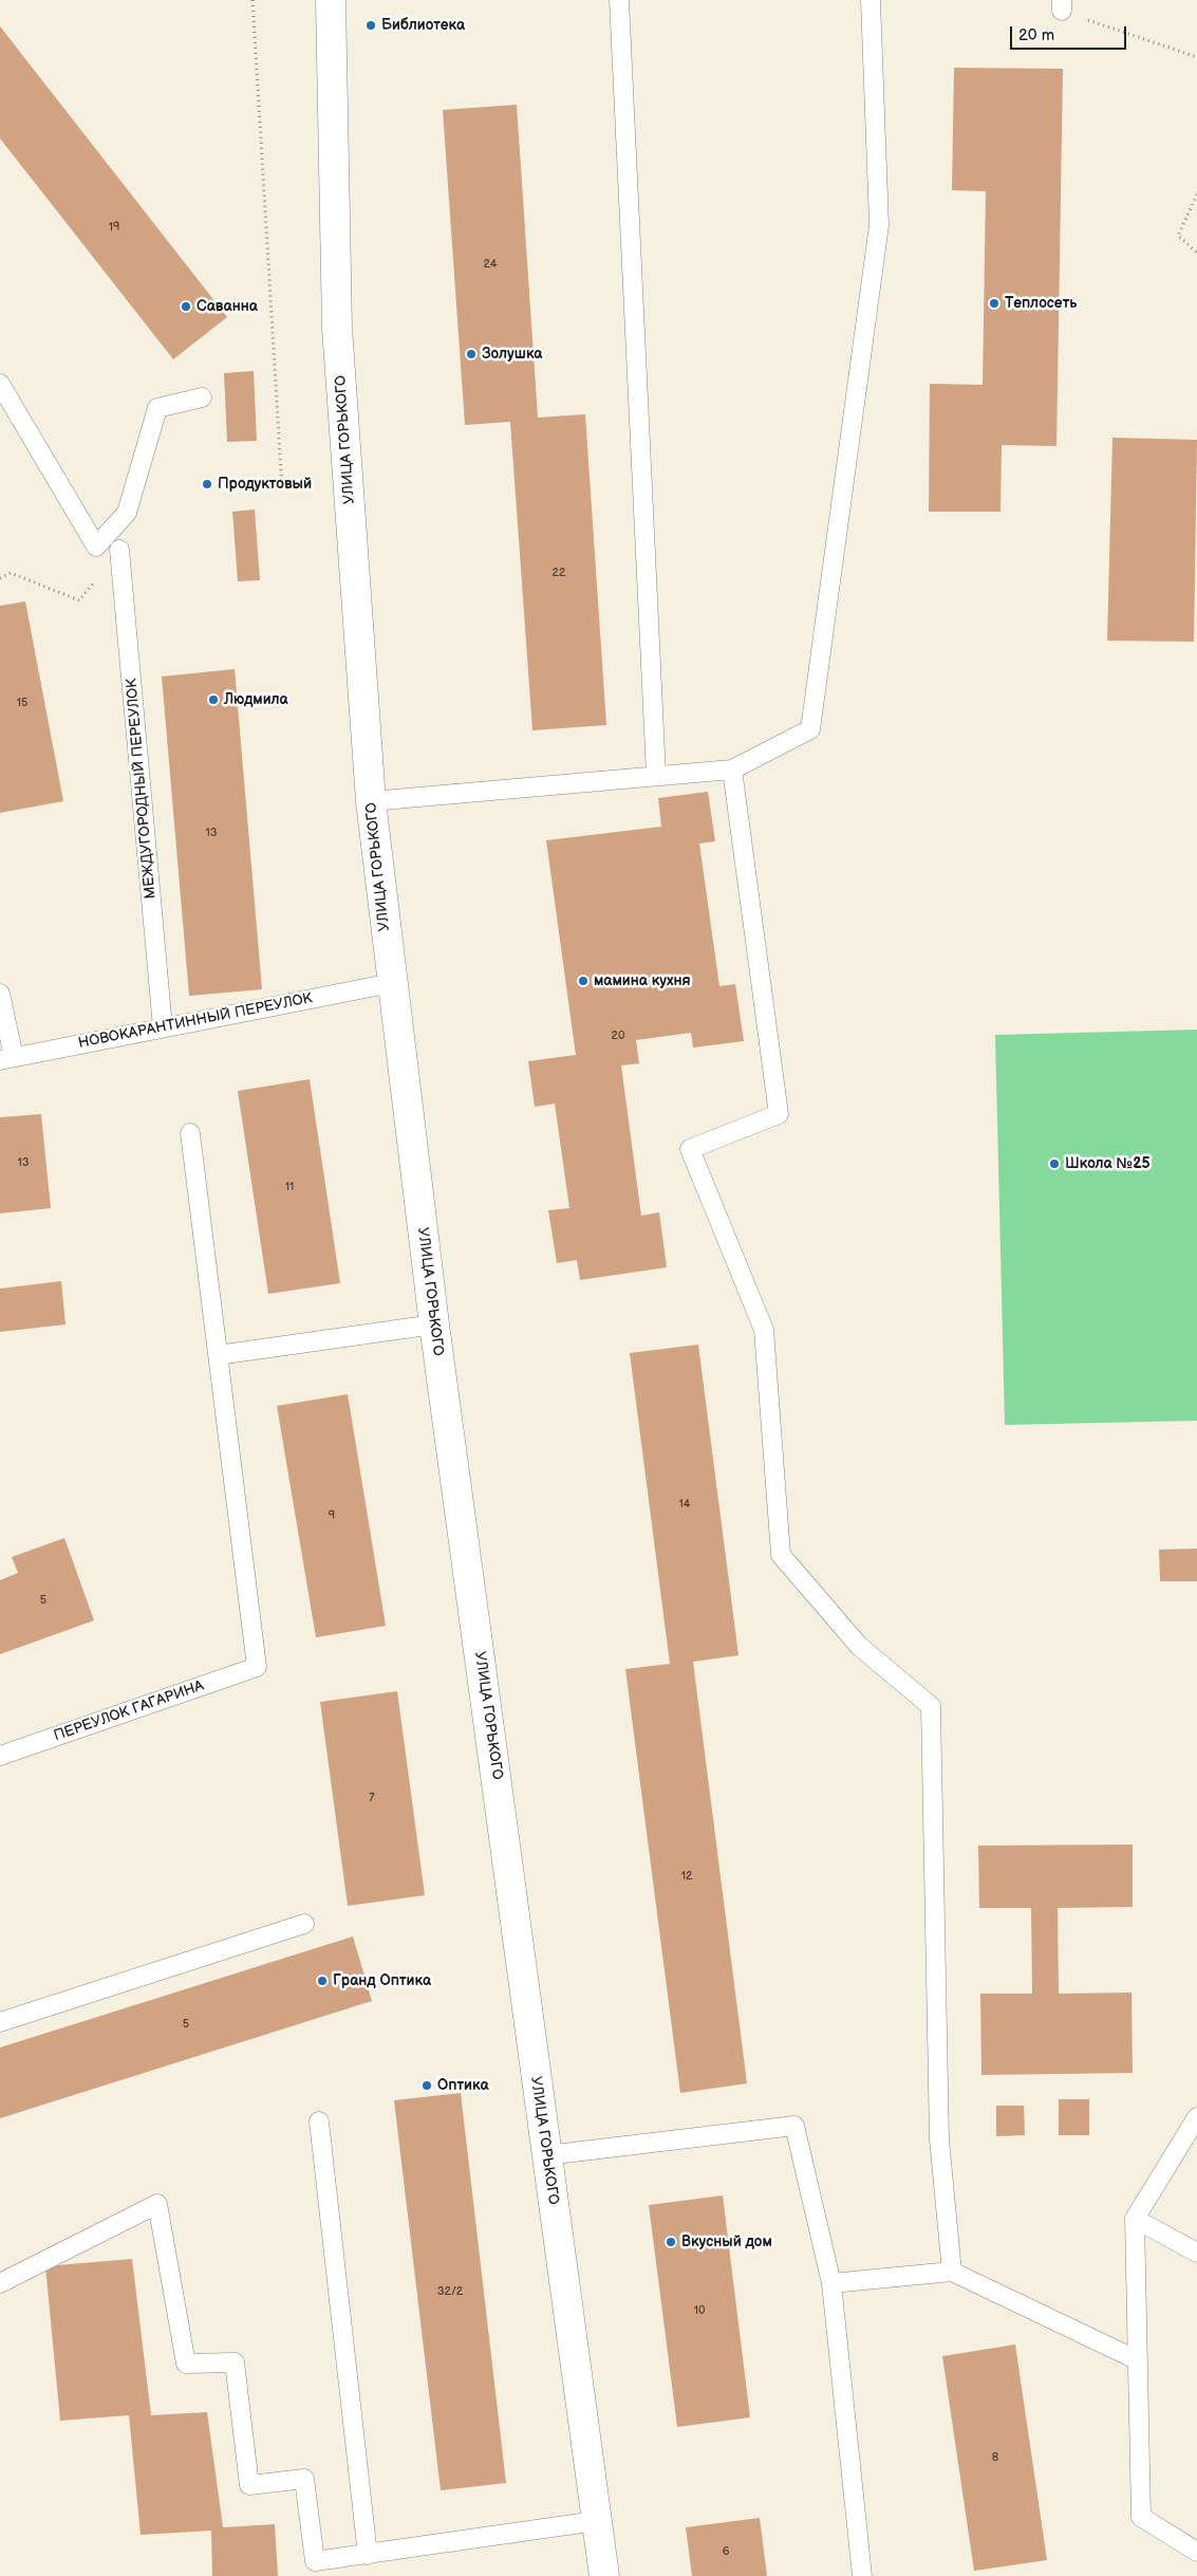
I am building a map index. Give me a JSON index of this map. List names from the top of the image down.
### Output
{
  "streets": {
    "main road": ["УЛИЦА ГОРЬКОГО"],
    "lane": ["МЕЖДУГОРОДНЫЙ ПЕРЕУЛОК", "НОВОКАРАНТИННЫЙ ПЕРЕУЛОК", "ПЕРЕУЛОК ГАГАРИНА"]
  },
  "crossings": [
    ["УЛИЦА ГОРЬКОГО", "НОВОКАРАНТИННЫЙ ПЕРЕУЛОК"],
    ["МЕЖДУГОРОДНЫЙ ПЕРЕУЛОК", "НОВОКАРАНТИННЫЙ ПЕРЕУЛОК"]
  ],
  "places": [
    "Библиотека",
    "Теплосеть",
    "Саванна",
    "Золушка",
    "Продуктовый",
    "Людмила",
    "мамина кухня",
    "Школа №25",
    "Гранд Оптика",
    "Оптика",
    "Вкусный дом"
  ],
  "house_numbers": [
    "19",
    "24",
    "22",
    "15",
    "13",
    "20",
    "13",
    "11",
    "14",
    "9",
    "5",
    "7",
    "12",
    "5",
    "32/2",
    "10",
    "8",
    "6"
  ],
  "scale_bar": "20 m"
}
